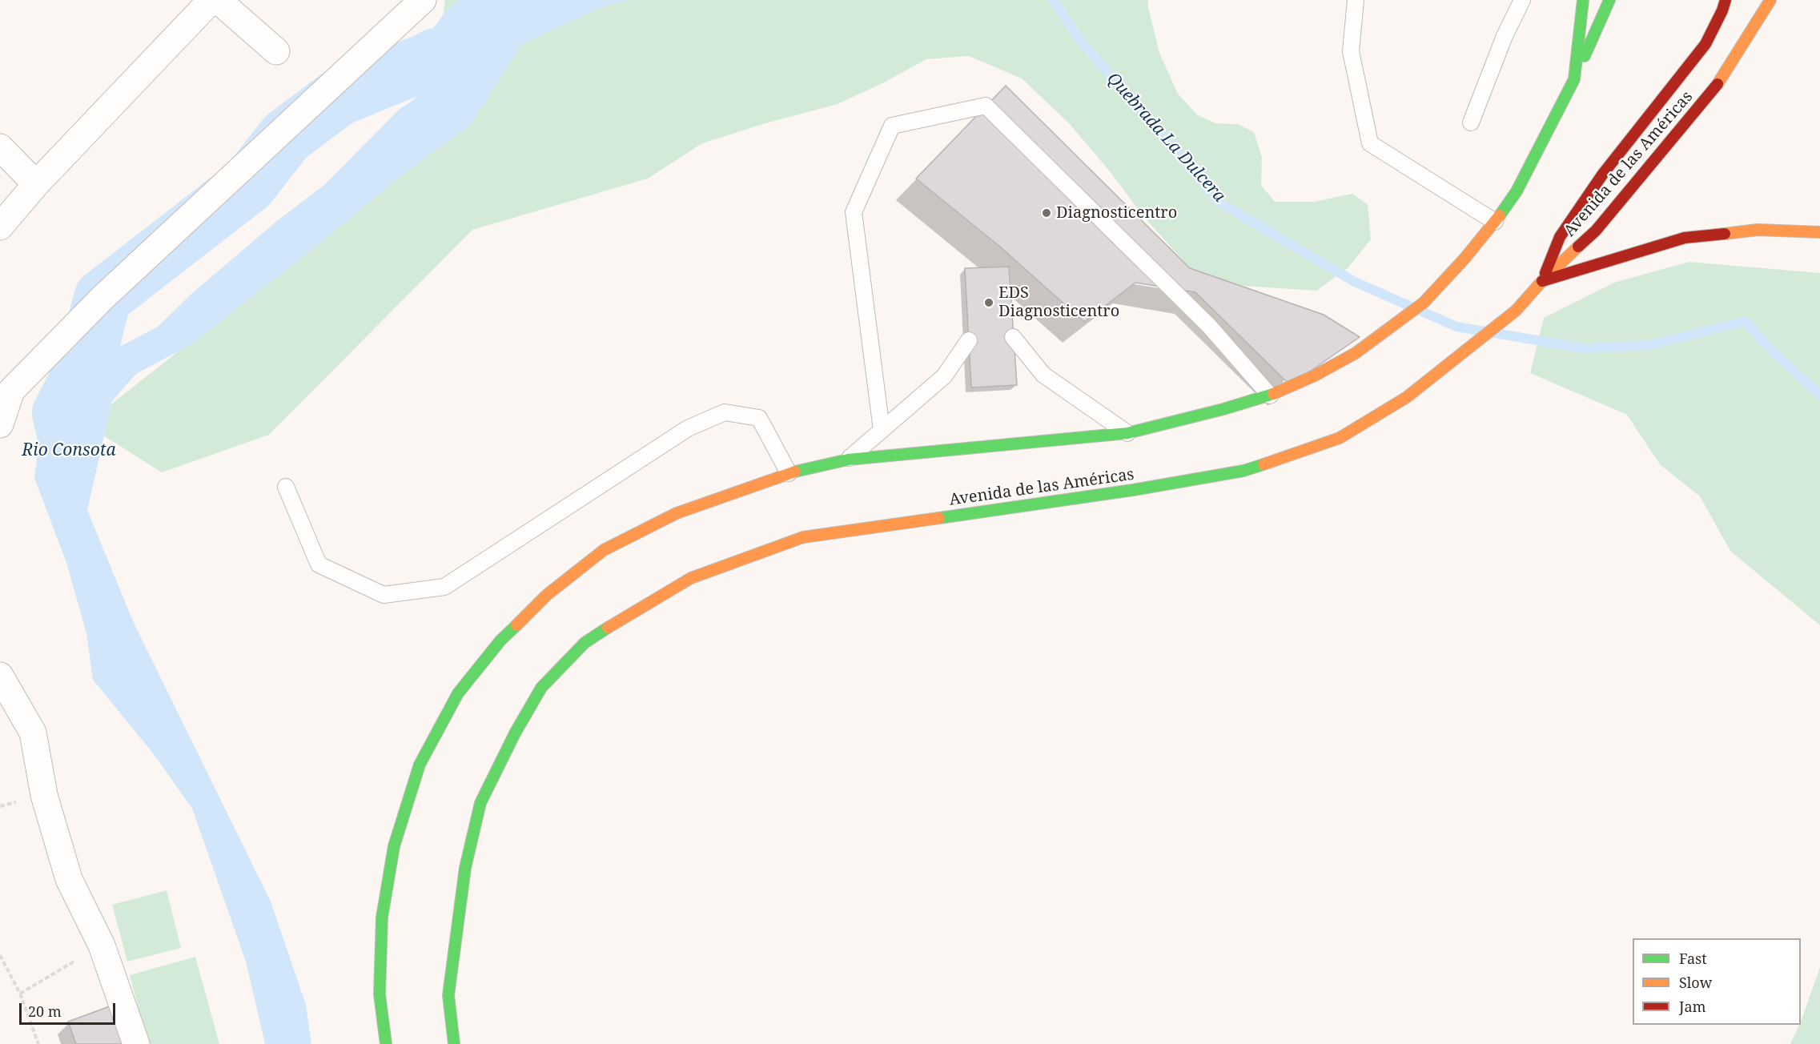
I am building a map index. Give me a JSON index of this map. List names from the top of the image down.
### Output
{
  "streets": {
    "main road": ["Avenida de las Américas"]
  },
  "water": ["Quebrada La Dulcera", "Rio Consota"],
  "places": ["Diagnosticentro", "EDS Diagnosticentro"],
  "legend": ["Fast", "Slow", "Jam"],
  "scale_bar": "20 m"
}
